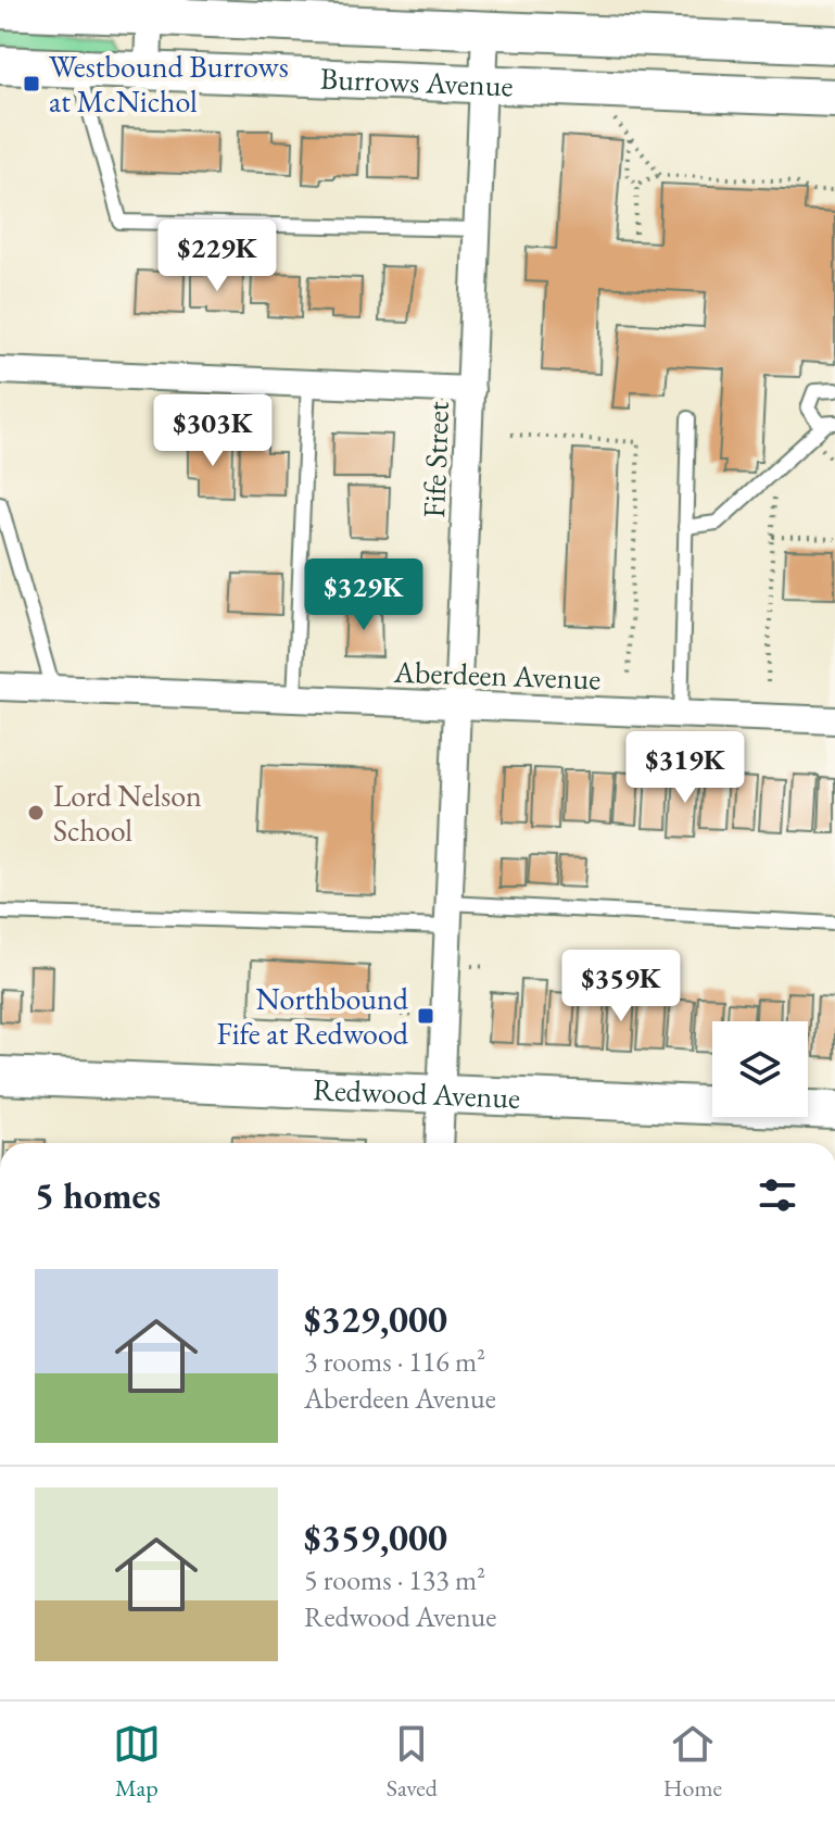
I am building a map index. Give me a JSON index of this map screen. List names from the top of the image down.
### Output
{
  "streets": {
    "street": [
      "Burrows Avenue",
      "Fife Street",
      "Aberdeen Avenue",
      "Redwood Avenue"
    ]
  },
  "crossings": [
    ["Burrows Avenue", "Fife Street"],
    ["Fife Street", "Aberdeen Avenue"],
    ["Fife Street", "Redwood Avenue"]
  ],
  "places": {
    "transit": ["Westbound Burrows at McNichol", "Northbound Fife at Redwood"],
    "other": ["Lord Nelson School"]
  },
  "page": {
    "price": [
      "$229K",
      "$303K",
      "$329K",
      "$319K",
      "$359K"
    ],
    "heading": "5 homes",
    "list": [
      {
        "name": "$329,000",
        "note": "3 rooms · 116 m² · Aberdeen Avenue"
      },
      {
        "name": "$359,000",
        "note": "5 rooms · 133 m² · Redwood Avenue"
      }
    ],
    "tabs": ["Map", "Saved", "Home"]
  }
}
